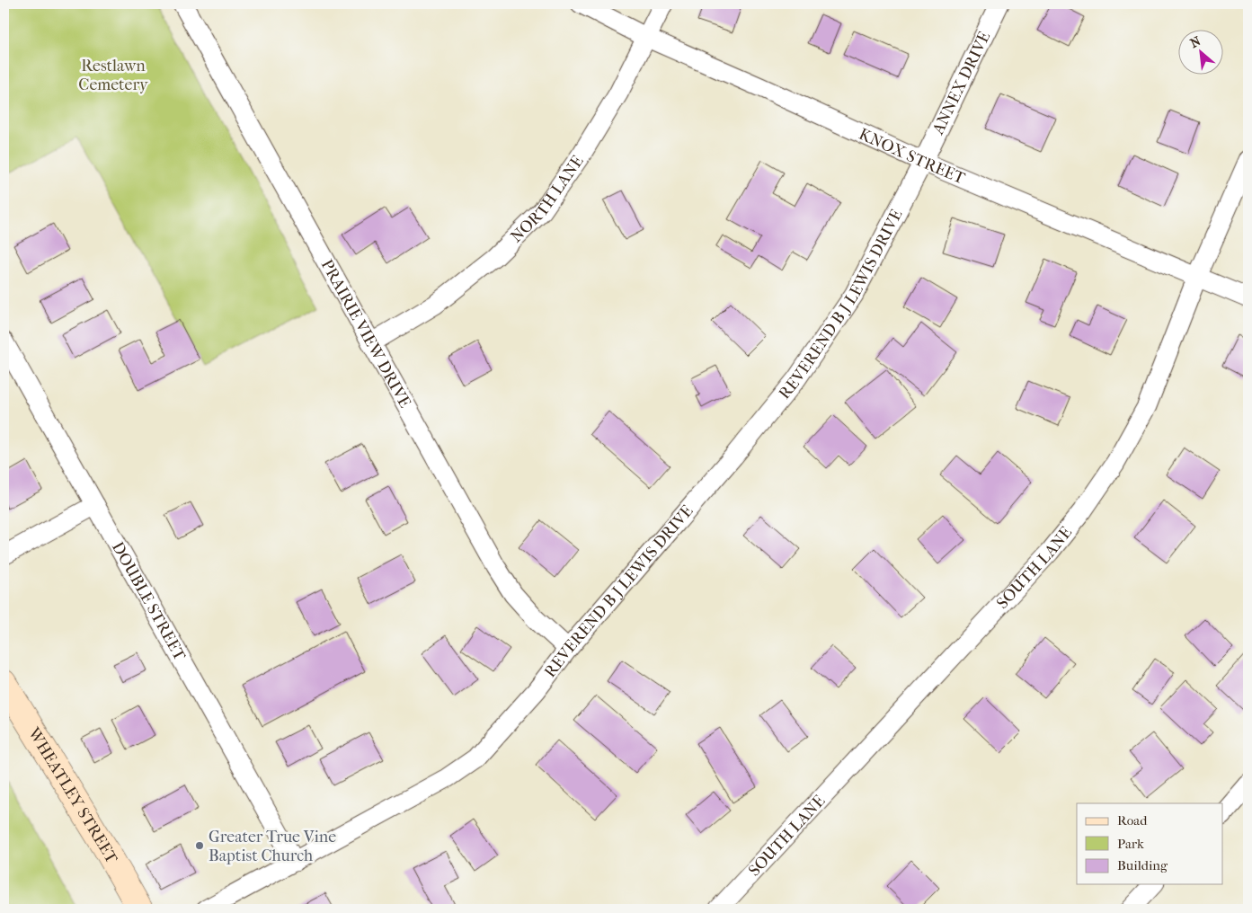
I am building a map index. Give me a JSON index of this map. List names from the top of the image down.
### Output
{
  "streets": {
    "main road": ["WHEATLEY STREET"],
    "street": [
      "ANNEX DRIVE",
      "KNOX STREET",
      "NORTH LANE",
      "REVEREND B J LEWIS DRIVE",
      "PRAIRIE VIEW DRIVE",
      "SOUTH LANE",
      "DOUBLE STREET"
    ]
  },
  "crossings": [
    ["ANNEX DRIVE", "KNOX STREET"],
    ["ANNEX DRIVE", "REVEREND B J LEWIS DRIVE"],
    ["KNOX STREET", "NORTH LANE"],
    ["KNOX STREET", "REVEREND B J LEWIS DRIVE"],
    ["KNOX STREET", "SOUTH LANE"],
    ["NORTH LANE", "PRAIRIE VIEW DRIVE"],
    ["REVEREND B J LEWIS DRIVE", "PRAIRIE VIEW DRIVE"],
    ["REVEREND B J LEWIS DRIVE", "DOUBLE STREET"]
  ],
  "parks": ["Restlawn Cemetery"],
  "places": ["Greater True Vine Baptist Church"],
  "legend": ["Road", "Park", "Building"],
  "north": "top left"
}
